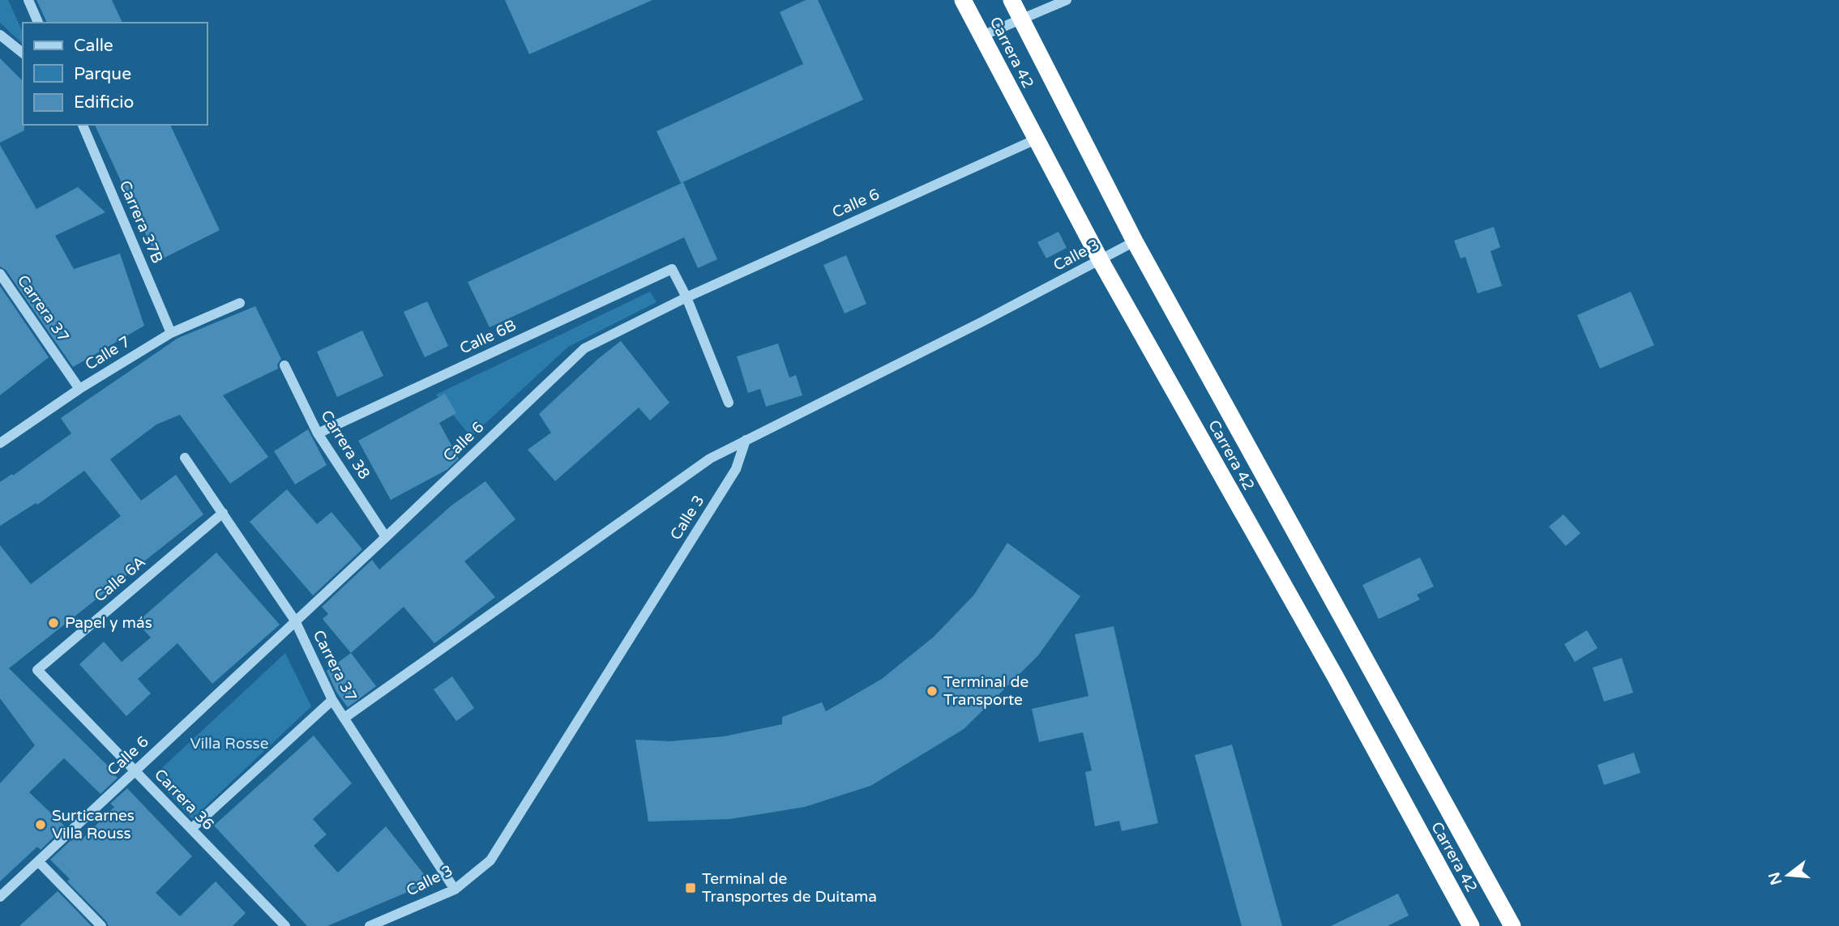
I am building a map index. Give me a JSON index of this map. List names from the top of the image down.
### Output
{
  "streets": {
    "highway": ["Carrera 42"],
    "street": [
      "Calle 6",
      "Carrera 37B",
      "Calle 3",
      "Carrera 37",
      "Calle 6B",
      "Calle 7",
      "Carrera 38",
      "Calle 6A",
      "Carrera 36"
    ]
  },
  "crossings": [
    ["Carrera 42", "Calle 6"],
    ["Carrera 42", "Calle 3"],
    ["Calle 6", "Carrera 37"],
    ["Calle 6", "Calle 6B"],
    ["Calle 6", "Carrera 38"],
    ["Calle 6", "Carrera 36"],
    ["Carrera 37B", "Calle 7"],
    ["Calle 3", "Carrera 37"],
    ["Carrera 37", "Calle 7"],
    ["Carrera 37", "Calle 6A"],
    ["Calle 6B", "Carrera 38"],
    ["Calle 6A", "Carrera 36"]
  ],
  "parks": ["Villa Rosse"],
  "places": {
    "other": ["Papel y más", "Terminal de Transporte", "Surticarnes Villa Rouss"],
    "transit": ["Terminal de Transportes de Duitama"]
  },
  "legend": ["Calle", "Parque", "Edificio"],
  "north": "left"
}
